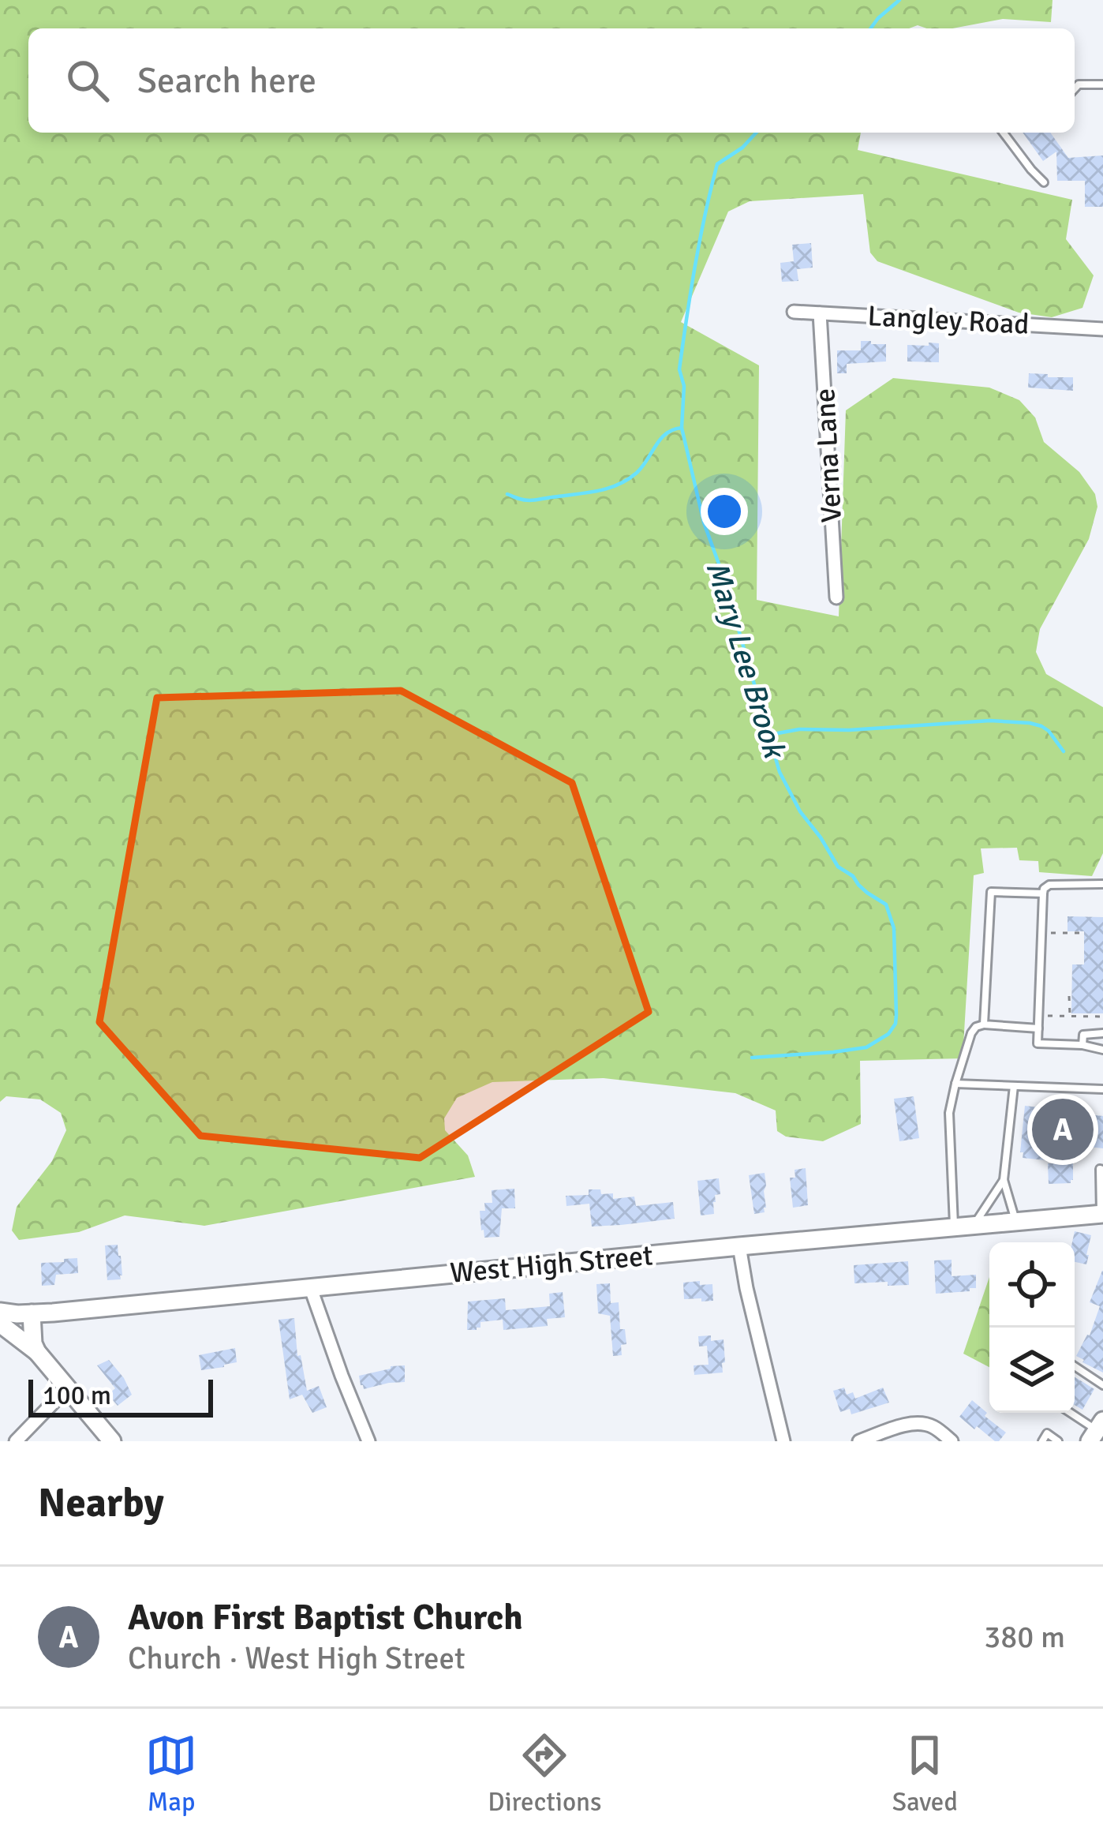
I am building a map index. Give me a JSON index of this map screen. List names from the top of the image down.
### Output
{
  "streets": {
    "main road": ["West High Street"],
    "street": ["Langley Road", "Verna Lane"]
  },
  "crossings": [
    ["Langley Road", "Verna Lane"]
  ],
  "water": ["Mary Lee Brook"],
  "scale_bar": "100 m",
  "page": {
    "search": "Search here",
    "pins": "A",
    "scale": "100 m",
    "heading": "Nearby",
    "list": [
      {
        "mark": "A",
        "name": "Avon First Baptist Church",
        "note": "Church · West High Street",
        "value": "380 m"
      }
    ],
    "nav": ["Map", "Directions", "Saved"]
  }
}
